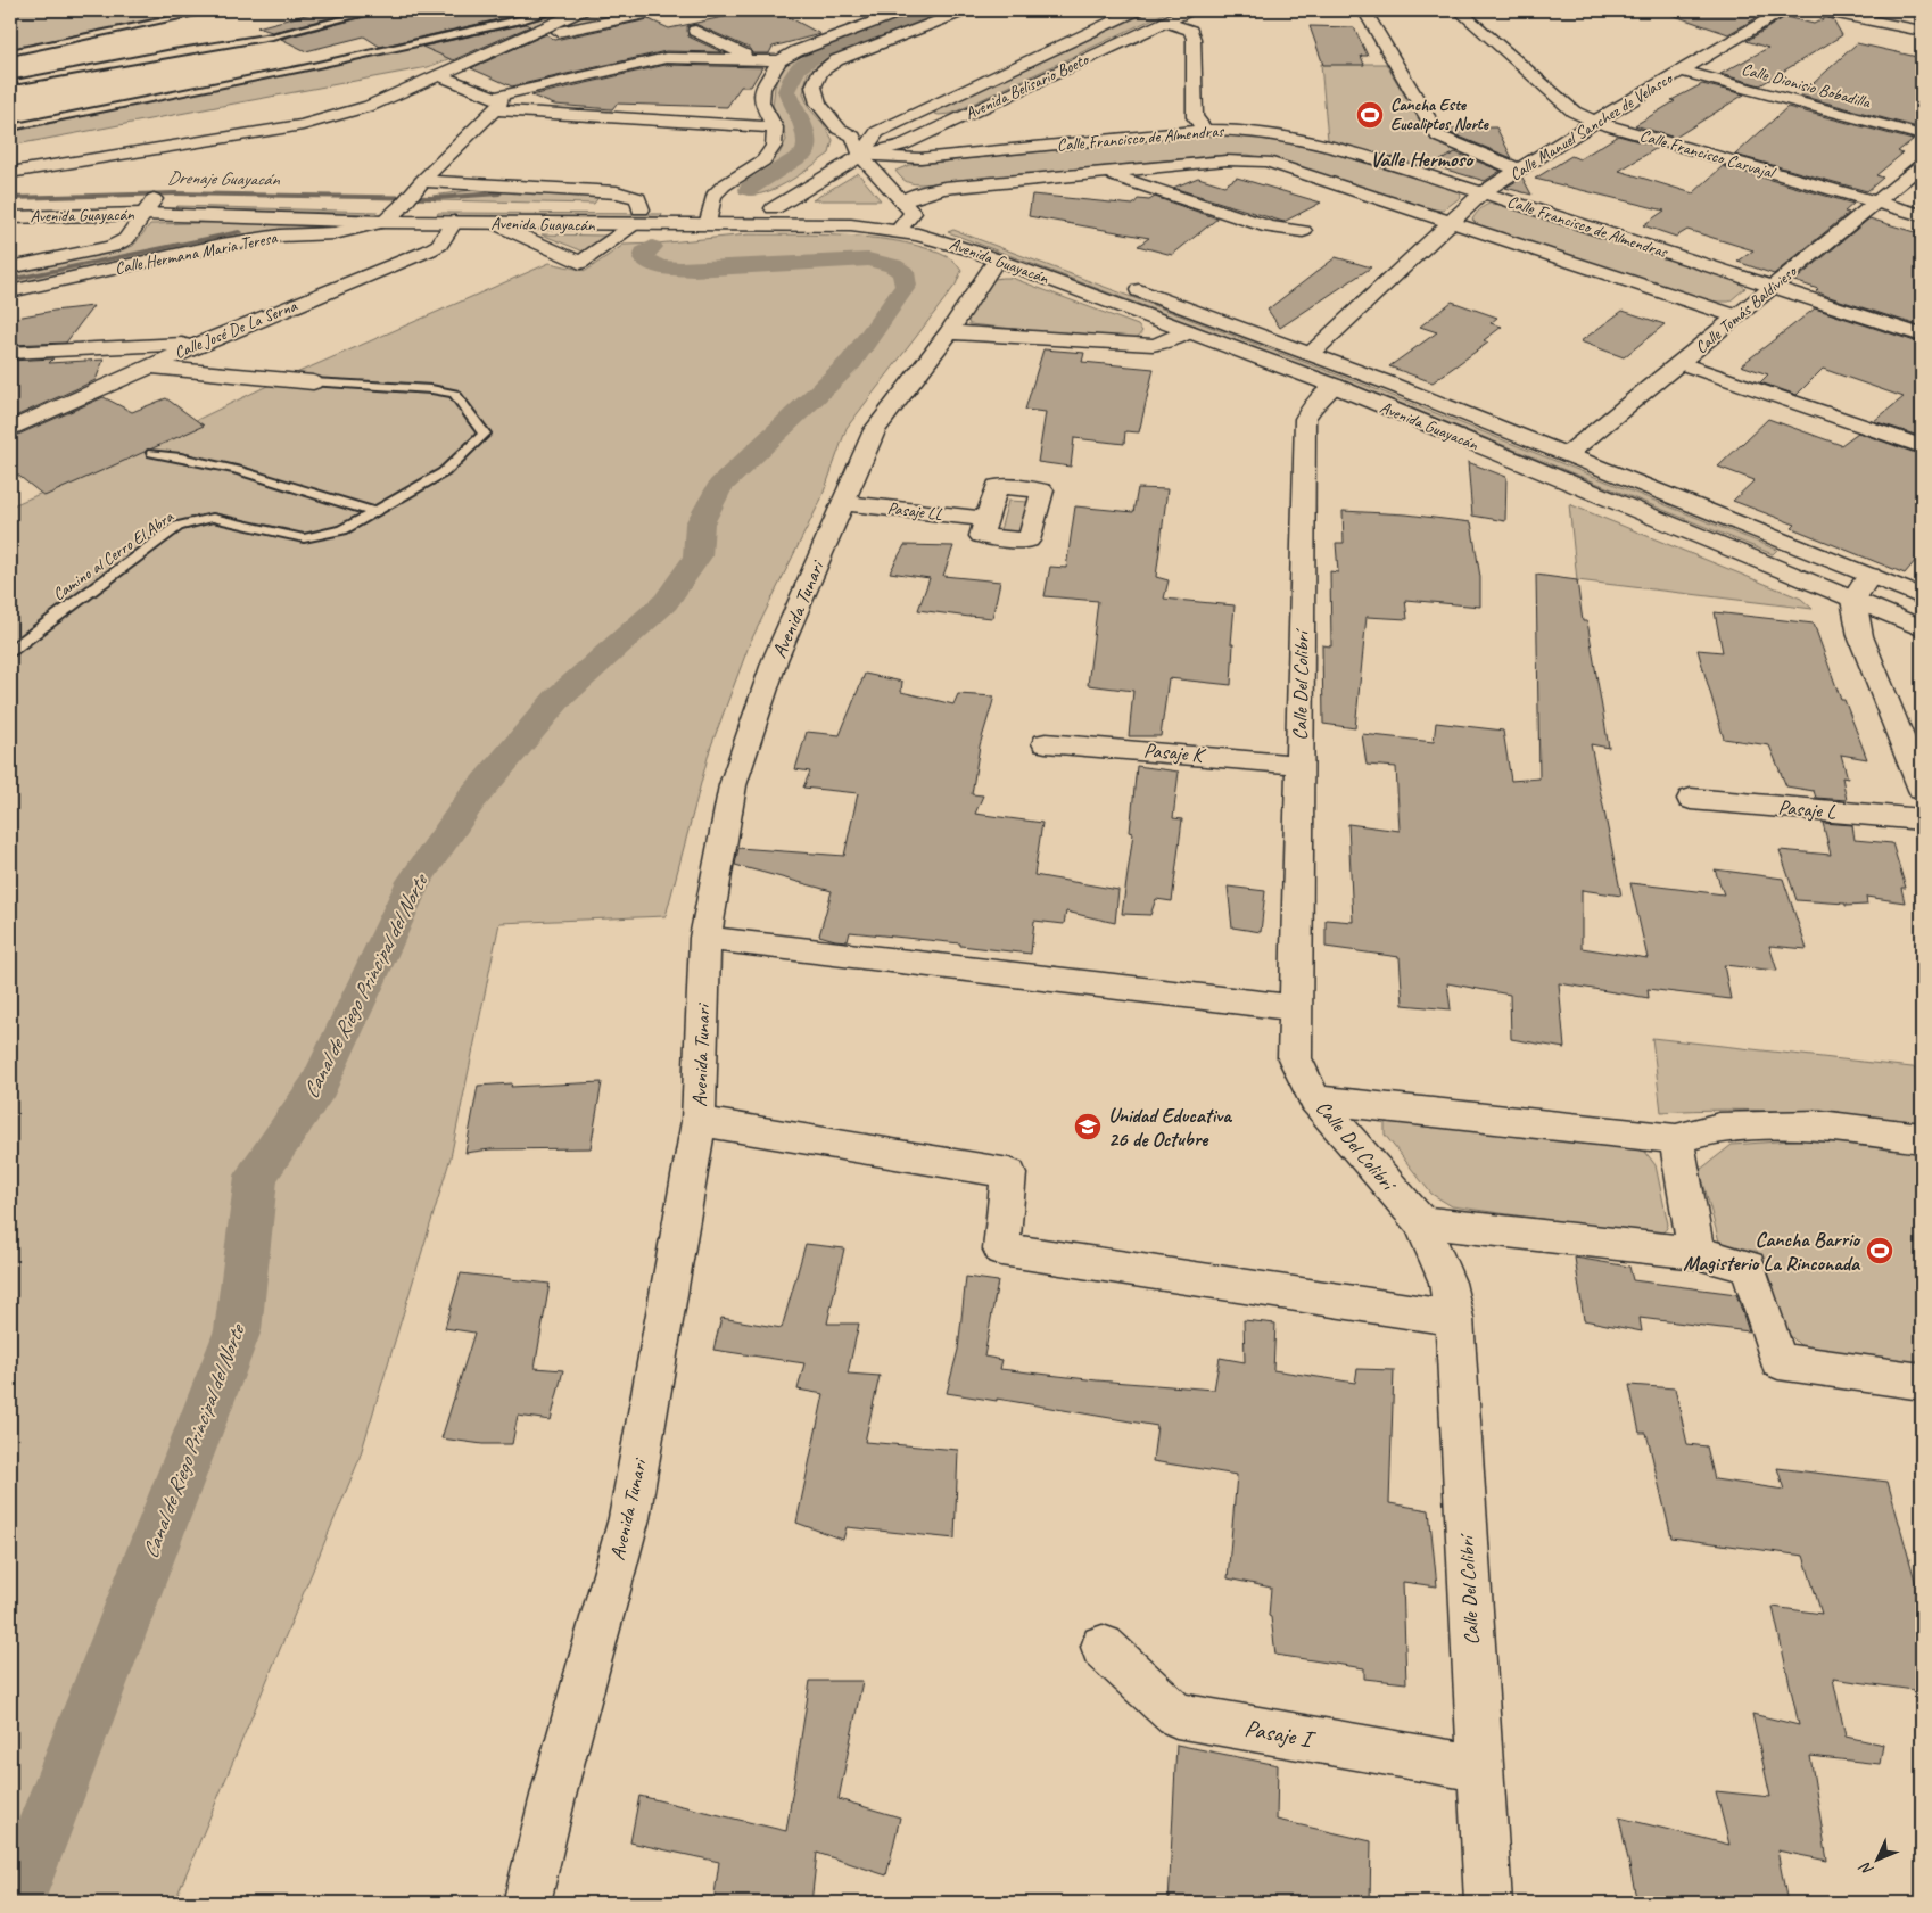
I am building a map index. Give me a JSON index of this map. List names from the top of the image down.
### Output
{
  "streets": {
    "street": [
      "Calle Dionisio Bobadilla",
      "Avenida Belisario Boeto",
      "Calle Manuel Sanchez de Velasco",
      "Calle Francisco de Almendras",
      "Calle Francisco Carvajal",
      "Avenida Guayacán",
      "Calle Hermana Maria Teresa",
      "Calle Tomás Baldivieso",
      "Calle José De La Serna",
      "Pasaje LL",
      "Avenida Tunari",
      "Calle Del Colibrí",
      "Pasaje K",
      "Pasaje L",
      "Pasaje I"
    ],
    "lane": ["Camino al Cerro El Abra"]
  },
  "crossings": [
    ["Calle Dionisio Bobadilla", "Calle Manuel Sanchez de Velasco"],
    ["Avenida Belisario Boeto", "Calle Francisco de Almendras"],
    ["Avenida Belisario Boeto", "Avenida Guayacán"],
    ["Calle Manuel Sanchez de Velasco", "Calle Francisco de Almendras"],
    ["Calle Manuel Sanchez de Velasco", "Calle Francisco Carvajal"],
    ["Calle Manuel Sanchez de Velasco", "Avenida Guayacán"],
    ["Calle Francisco de Almendras", "Avenida Guayacán"],
    ["Calle Francisco de Almendras", "Calle Tomás Baldivieso"],
    ["Calle Francisco Carvajal", "Calle Tomás Baldivieso"],
    ["Avenida Guayacán", "Calle Hermana Maria Teresa"],
    ["Avenida Guayacán", "Calle Tomás Baldivieso"],
    ["Avenida Guayacán", "Calle José De La Serna"],
    ["Avenida Guayacán", "Avenida Tunari"],
    ["Avenida Guayacán", "Calle Del Colibrí"],
    ["Pasaje LL", "Avenida Tunari"],
    ["Calle Del Colibrí", "Pasaje K"],
    ["Calle Del Colibrí", "Pasaje I"]
  ],
  "districts": ["Valle Hermoso"],
  "water": ["Drenaje Guayacán", "Canal de Riego Principal del Norte"],
  "places": {
    "sports": ["Cancha Este Eucaliptos Norte", "Cancha Barrio Magisterio La Rinconada"],
    "school or university": ["Unidad Educativa 26 de Octubre"]
  },
  "north": "bottom left"
}
